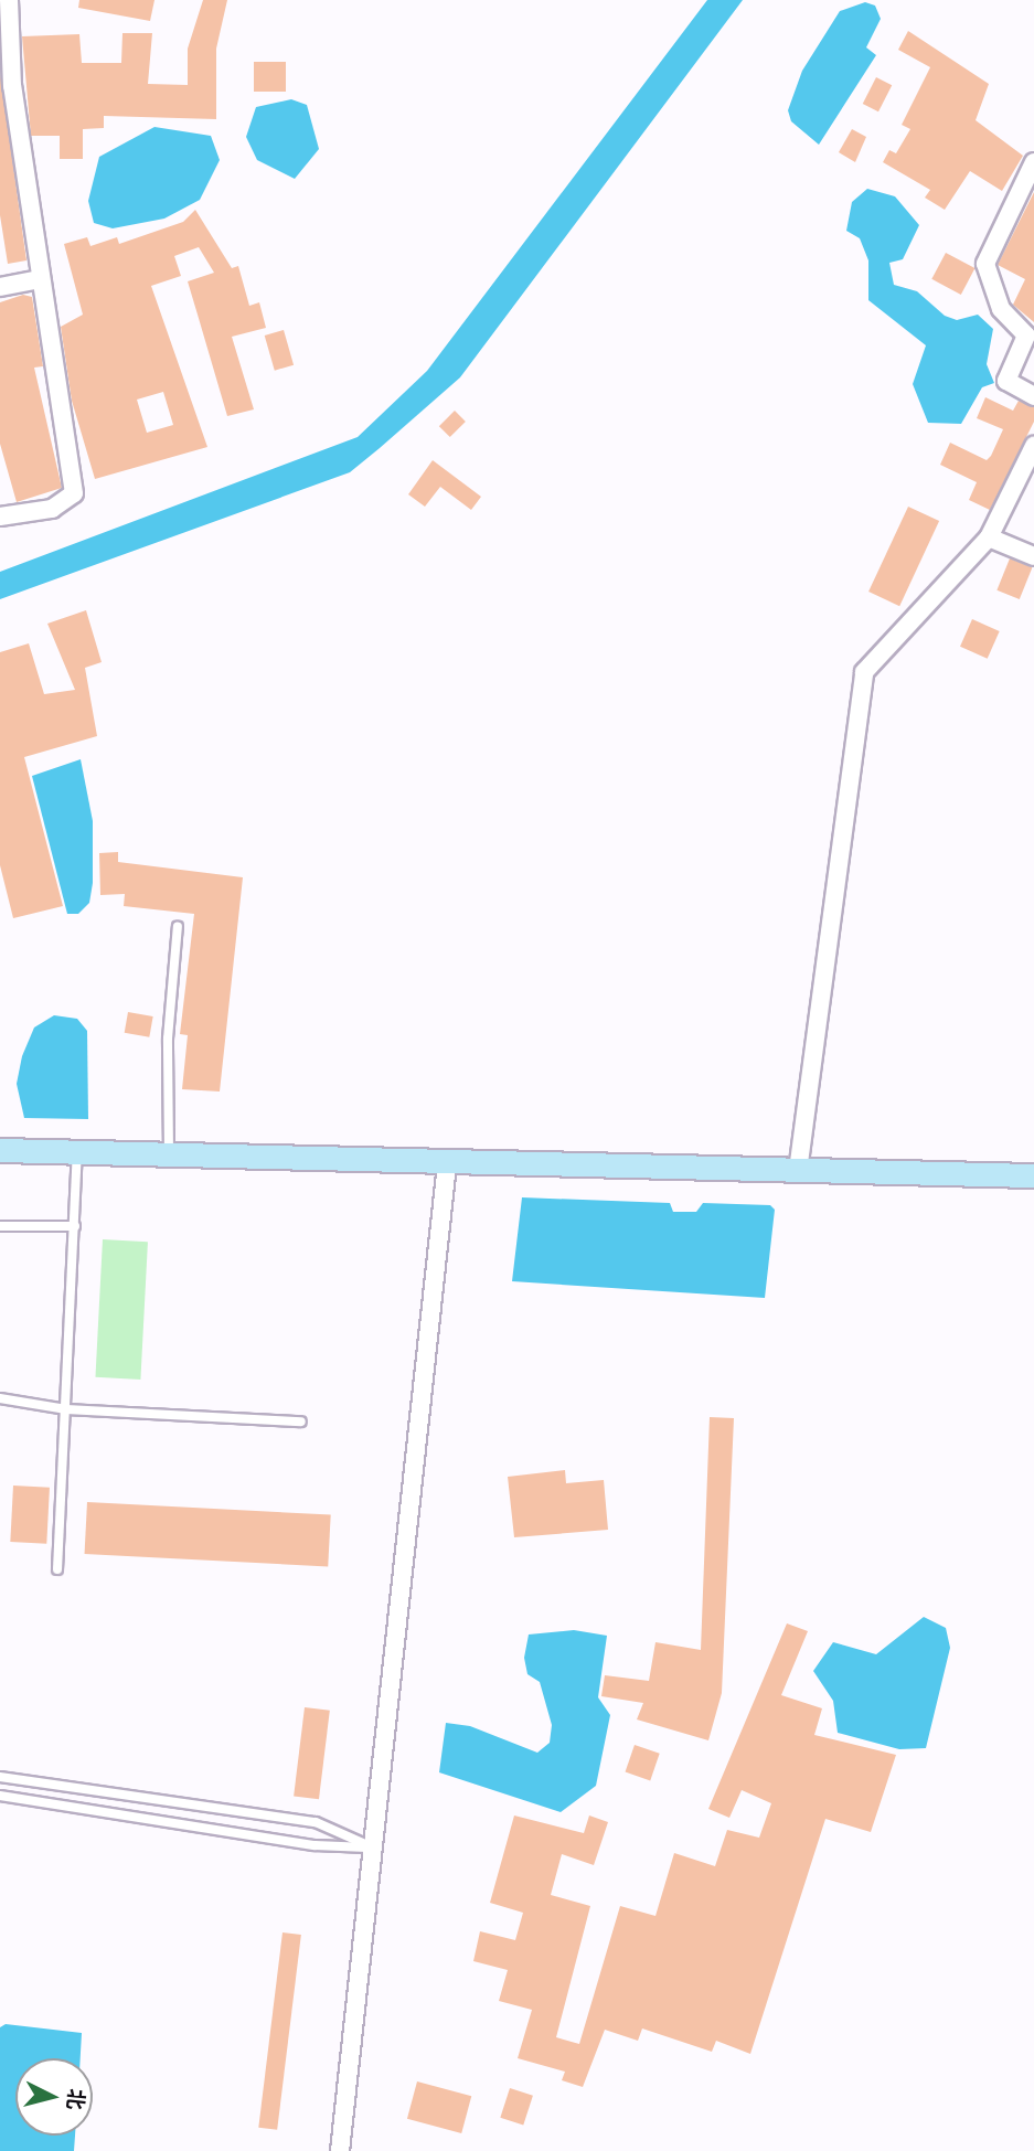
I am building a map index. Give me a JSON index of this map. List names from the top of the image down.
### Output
{
  "north": "right"
}
